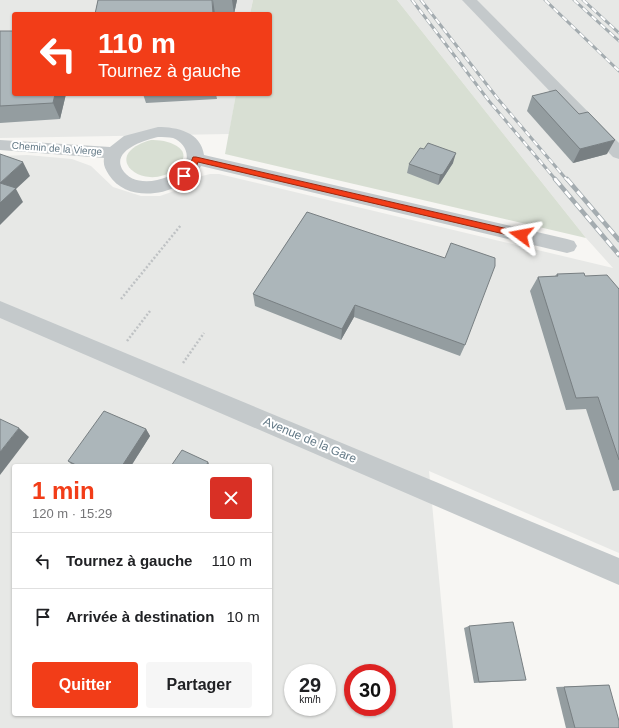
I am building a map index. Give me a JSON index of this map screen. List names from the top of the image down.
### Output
{
  "streets": {
    "street": ["Chemin de la Vierge", "Avenue de la Gare"]
  },
  "page": {
    "turn": ["110 m", "Tournez à gauche"],
    "heading": ["1 min", "120 m · 15:29"],
    "list": [
      {
        "name": "Tournez à gauche",
        "value": "110 m"
      },
      {
        "name": "Arrivée à destination",
        "value": "10 m"
      }
    ],
    "buttons": ["Quitter", "Partager"],
    "speed": "29 km/h",
    "limit": "30"
  }
}
